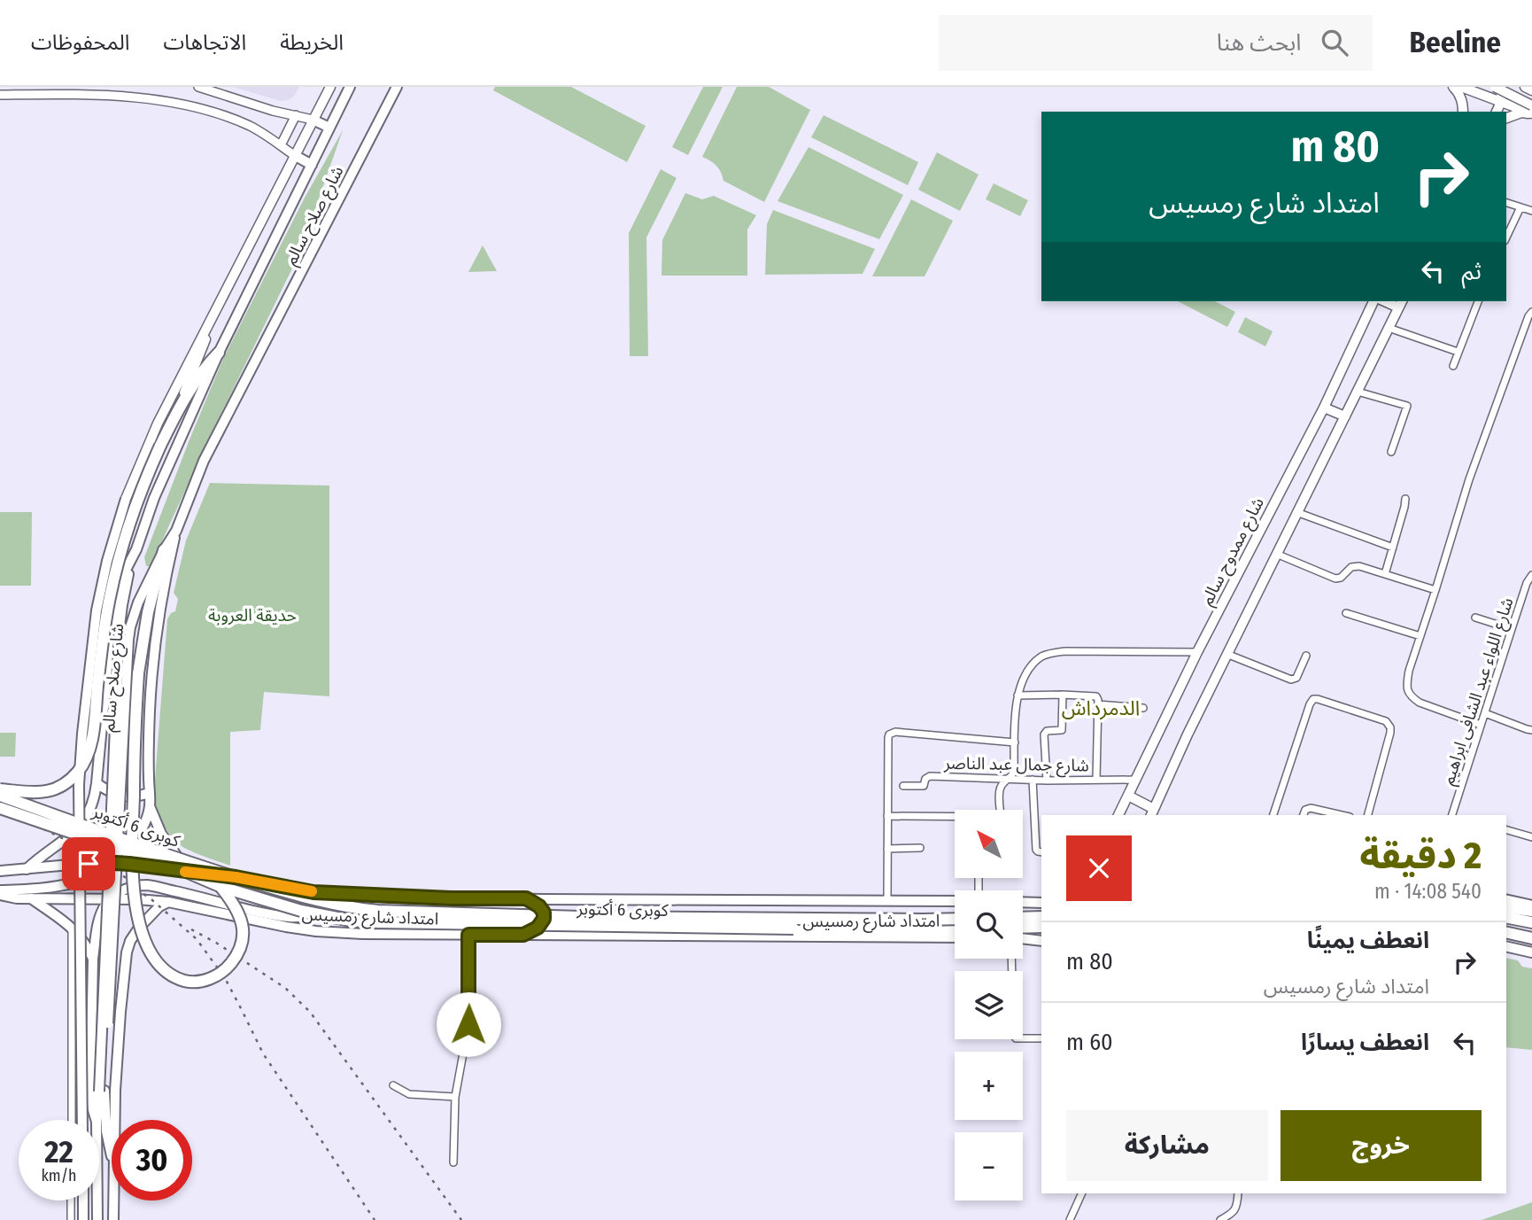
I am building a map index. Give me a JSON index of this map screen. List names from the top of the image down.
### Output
{
  "streets": {
    "highway": ["كوبرى 6 أكتوبر"],
    "main road": ["شارع صلاح سالم", "شارع ممدوح سالم", "امتداد شارع رمسيس"],
    "street": ["شارع اللواء عبد الشافى ابراهيم", "شارع جمال عبد الناصر"]
  },
  "crossings": [
    ["شارع ممدوح سالم", "شارع جمال عبد الناصر"]
  ],
  "districts": ["الدمرداش"],
  "parks": ["حديقة العروبة"],
  "north": "top left",
  "page": {
    "header": "Beeline",
    "search": "ابحث هنا",
    "nav": ["الخريطة", "الاتجاهات", "المحفوظات"],
    "turn": ["80 m", "امتداد شارع رمسيس"],
    "then": "ثم",
    "map_buttons": ["+", "−"],
    "heading": ["2 دقيقة", "540 m · 14:08"],
    "list": [
      {
        "name": "انعطف يمينًا",
        "note": "امتداد شارع رمسيس",
        "value": "80 m"
      },
      {
        "name": "انعطف يسارًا",
        "value": "60 m"
      }
    ],
    "buttons": ["خروج", "مشاركة"],
    "speed": "22 km/h",
    "limit": "30"
  }
}
